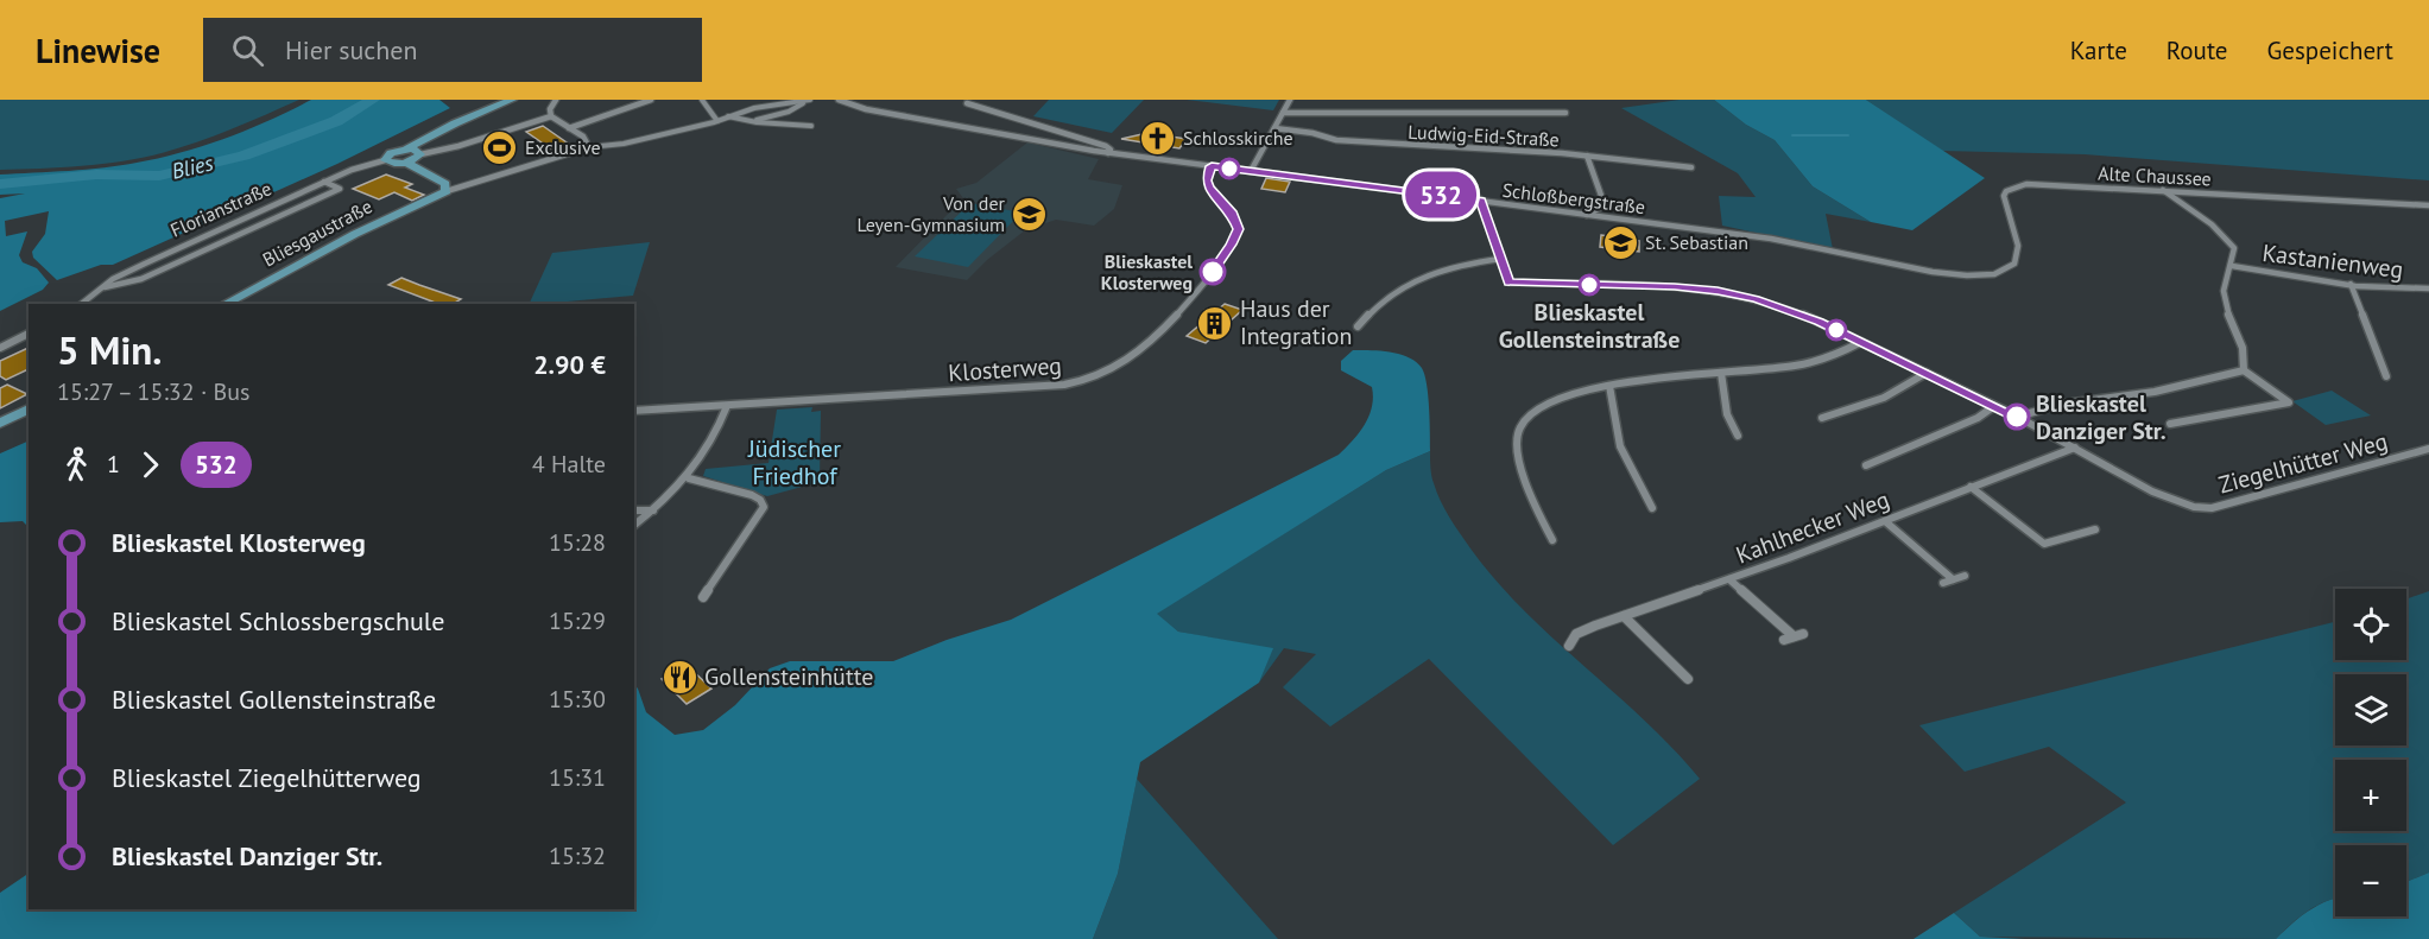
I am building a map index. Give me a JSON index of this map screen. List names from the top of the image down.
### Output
{
  "streets": {
    "main road": ["Bliesgaustraße"],
    "street": [
      "Ludwig-Eid-Straße",
      "Alte Chaussee",
      "Schloßbergstraße",
      "Florianstraße",
      "Kastanienweg",
      "Klosterweg",
      "Ziegelhütter Weg",
      "Kahlhecker Weg"
    ]
  },
  "crossings": [
    ["Alte Chaussee", "Schloßbergstraße"],
    ["Schloßbergstraße", "Klosterweg"],
    ["Ziegelhütter Weg", "Kahlhecker Weg"]
  ],
  "water": ["Blies"],
  "parks": ["Jüdischer Friedhof"],
  "places": {
    "church": ["Schlosskirche"],
    "sports": ["Exclusive"],
    "school or university": ["Von der Leyen-Gymnasium", "St. Sebastian"],
    "other": ["Blieskastel Klosterweg", "Blieskastel Gollensteinstraße", "Blieskastel Danziger Str."],
    "building": ["Haus der Integration"],
    "restaurant": ["Gollensteinhütte"]
  },
  "lines": ["bus line 532"],
  "page": {
    "header": "Linewise",
    "search": "Hier suchen",
    "nav": ["Karte", "Route", "Gespeichert"],
    "on_map": "532",
    "heading": ["5 Min.", "15:27 – 15:32 · Bus", "2.90 €"],
    "legs": ["1", "532", "4 Halte"],
    "list": [
      {
        "name": "Blieskastel Klosterweg",
        "value": "15:28"
      },
      {
        "name": "Blieskastel Schlossbergschule",
        "value": "15:29"
      },
      {
        "name": "Blieskastel Gollensteinstraße",
        "value": "15:30"
      },
      {
        "name": "Blieskastel Ziegelhütterweg",
        "value": "15:31"
      },
      {
        "name": "Blieskastel Danziger Str.",
        "value": "15:32"
      }
    ],
    "map_buttons": ["+", "−"]
  }
}
